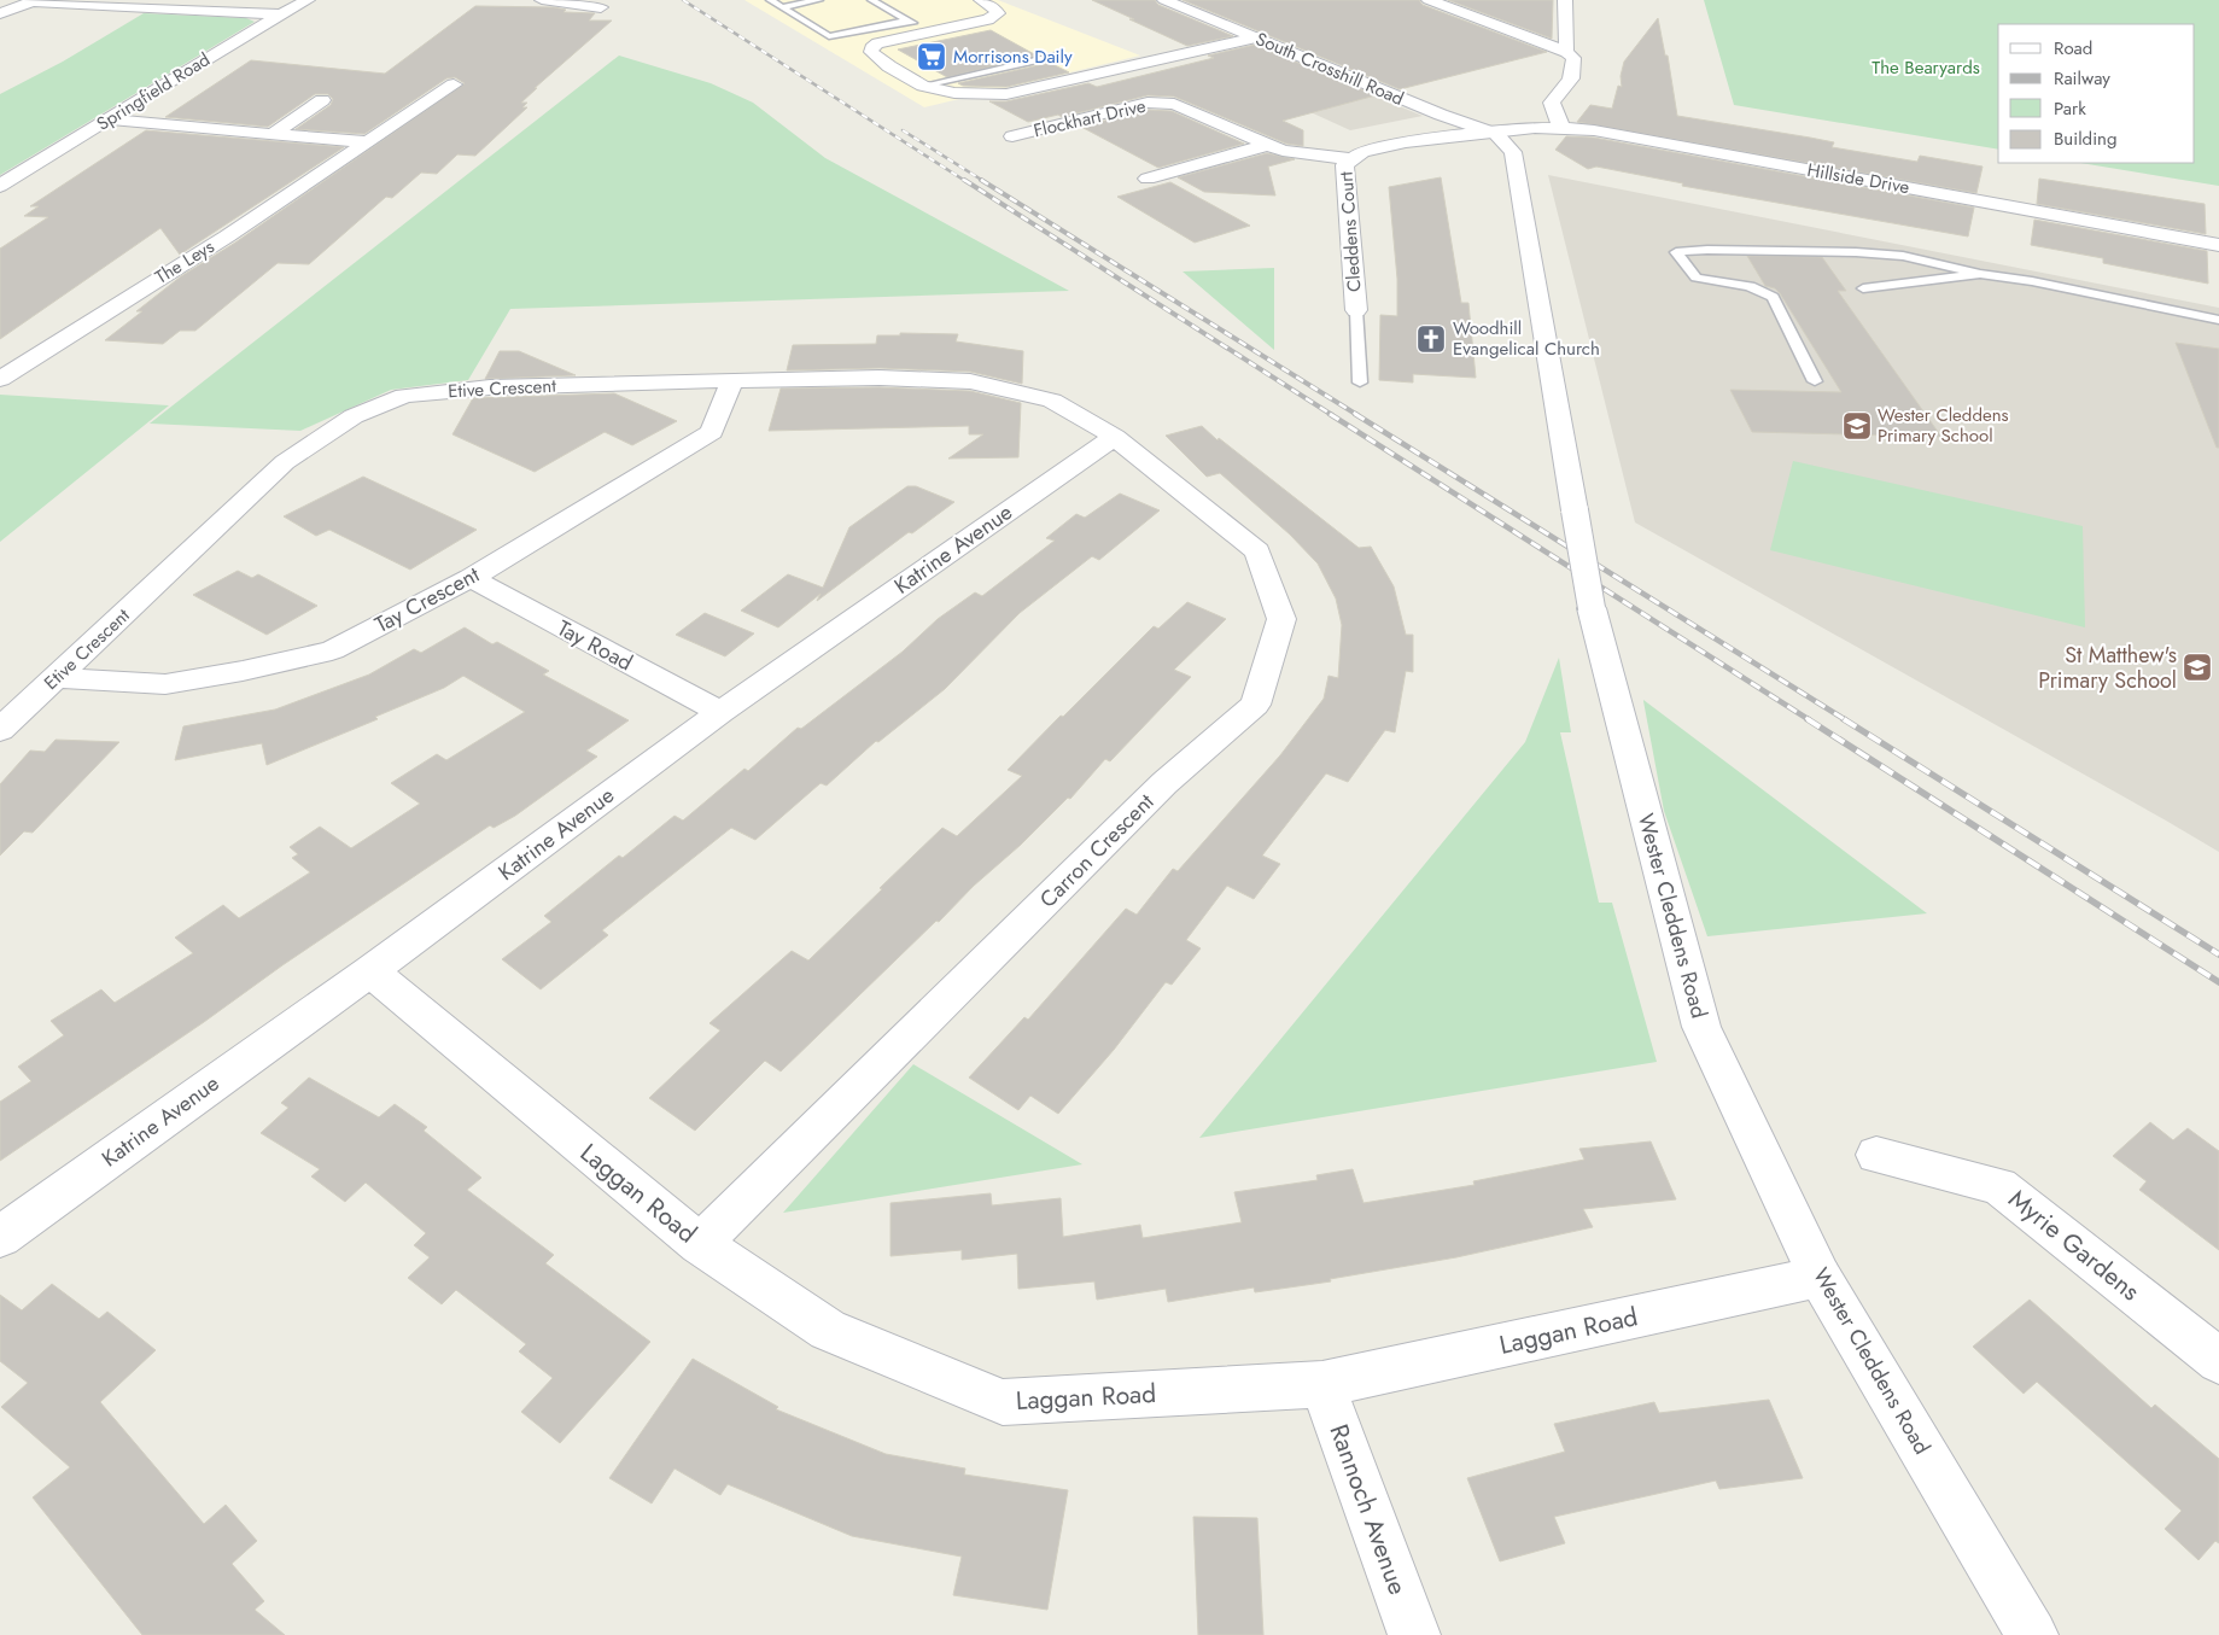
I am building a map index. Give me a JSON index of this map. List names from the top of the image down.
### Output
{
  "streets": {
    "street": [
      "South Crosshill Road",
      "Springfield Road",
      "Flockhart Drive",
      "Hillside Drive",
      "Cleddens Court",
      "The Leys",
      "Etive Crescent",
      "Katrine Avenue",
      "Tay Crescent",
      "Tay Road",
      "Carron Crescent",
      "Wester Cleddens Road",
      "Laggan Road",
      "Myrie Gardens",
      "Rannoch Avenue"
    ]
  },
  "crossings": [
    ["South Crosshill Road", "Hillside Drive"],
    ["South Crosshill Road", "Cleddens Court"],
    ["South Crosshill Road", "Wester Cleddens Road"],
    ["Flockhart Drive", "Cleddens Court"],
    ["Hillside Drive", "Cleddens Court"],
    ["Hillside Drive", "Wester Cleddens Road"],
    ["Cleddens Court", "Wester Cleddens Road"],
    ["Etive Crescent", "Katrine Avenue"],
    ["Etive Crescent", "Tay Crescent"],
    ["Etive Crescent", "Carron Crescent"],
    ["Katrine Avenue", "Tay Road"],
    ["Katrine Avenue", "Carron Crescent"],
    ["Katrine Avenue", "Laggan Road"],
    ["Tay Crescent", "Tay Road"],
    ["Carron Crescent", "Laggan Road"],
    ["Wester Cleddens Road", "Laggan Road"],
    ["Laggan Road", "Rannoch Avenue"]
  ],
  "parks": ["The Bearyards"],
  "places": {
    "supermarket": ["Morrisons Daily"],
    "church": ["Woodhill Evangelical Church"],
    "school or university": ["Wester Cleddens Primary School", "St Matthew's Primary School"]
  },
  "legend": [
    "Road",
    "Railway",
    "Park",
    "Building"
  ]
}
